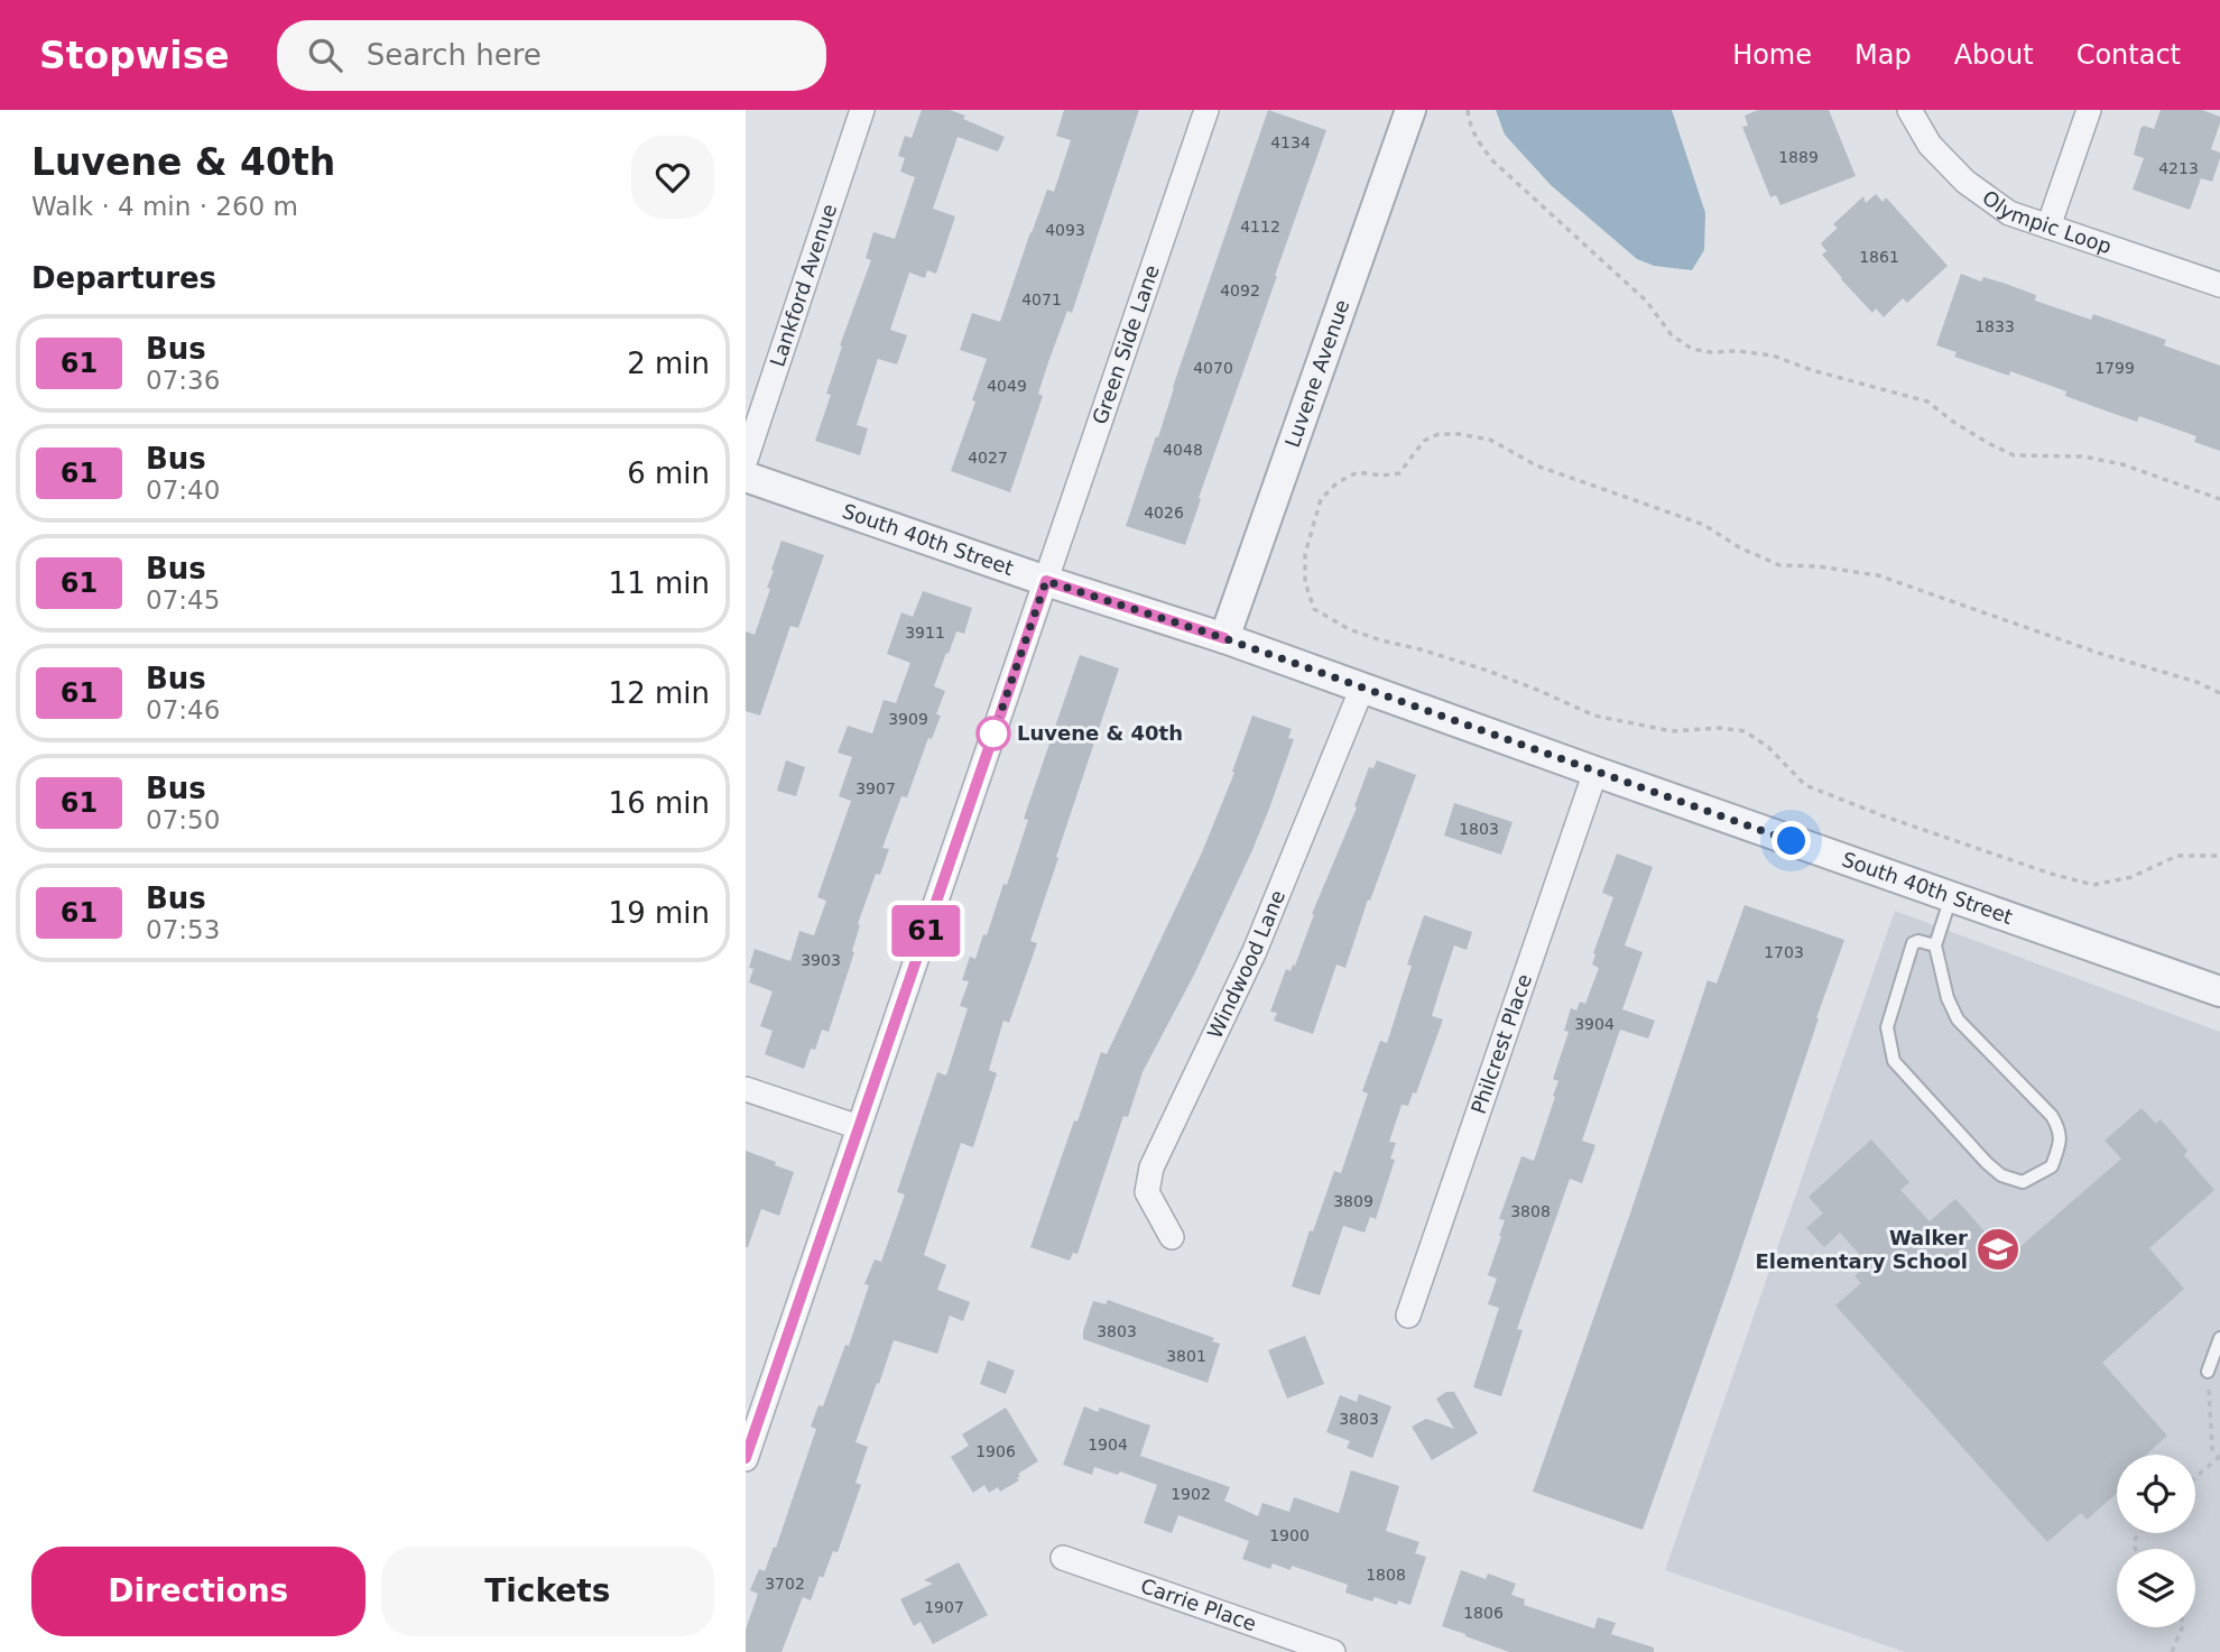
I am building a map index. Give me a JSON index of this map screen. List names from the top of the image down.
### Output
{
  "streets": {
    "street": [
      "Olympic Loop",
      "Lankford Avenue",
      "Green Side Lane",
      "Luvene Avenue",
      "South 40th Street",
      "Windwood Lane",
      "Philcrest Place",
      "Carrie Place"
    ]
  },
  "crossings": [
    ["Green Side Lane", "South 40th Street"],
    ["Luvene Avenue", "South 40th Street"],
    ["South 40th Street", "Windwood Lane"],
    ["South 40th Street", "Philcrest Place"]
  ],
  "places": {
    "other": ["Luvene & 40th"],
    "school or university": ["Walker Elementary School"]
  },
  "lines": ["bus line 61"],
  "house_numbers": [
    "4134",
    "1889",
    "4213",
    "4112",
    "4093",
    "1861",
    "4092",
    "4071",
    "1833",
    "4070",
    "1799",
    "4049",
    "4048",
    "4027",
    "4026",
    "3911",
    "3909",
    "3907",
    "1803",
    "1703",
    "3903",
    "3904",
    "3809",
    "3808",
    "3803",
    "3801",
    "3803",
    "1904",
    "1906",
    "1902",
    "1900",
    "1808",
    "3702",
    "1907",
    "1806"
  ],
  "page": {
    "header": "Stopwise",
    "search": "Search here",
    "nav": [
      "Home",
      "Map",
      "About",
      "Contact"
    ],
    "heading": [
      ["Luvene & 40th", "Walk · 4 min · 260 m"],
      "Departures"
    ],
    "on_map": "61",
    "list": [
      {
        "mark": "61",
        "name": "Bus",
        "note": "07:36",
        "value": "2 min"
      },
      {
        "mark": "61",
        "name": "Bus",
        "note": "07:40",
        "value": "6 min"
      },
      {
        "mark": "61",
        "name": "Bus",
        "note": "07:45",
        "value": "11 min"
      },
      {
        "mark": "61",
        "name": "Bus",
        "note": "07:46",
        "value": "12 min"
      },
      {
        "mark": "61",
        "name": "Bus",
        "note": "07:50",
        "value": "16 min"
      },
      {
        "mark": "61",
        "name": "Bus",
        "note": "07:53",
        "value": "19 min"
      }
    ],
    "buttons": ["Directions", "Tickets"]
  }
}
